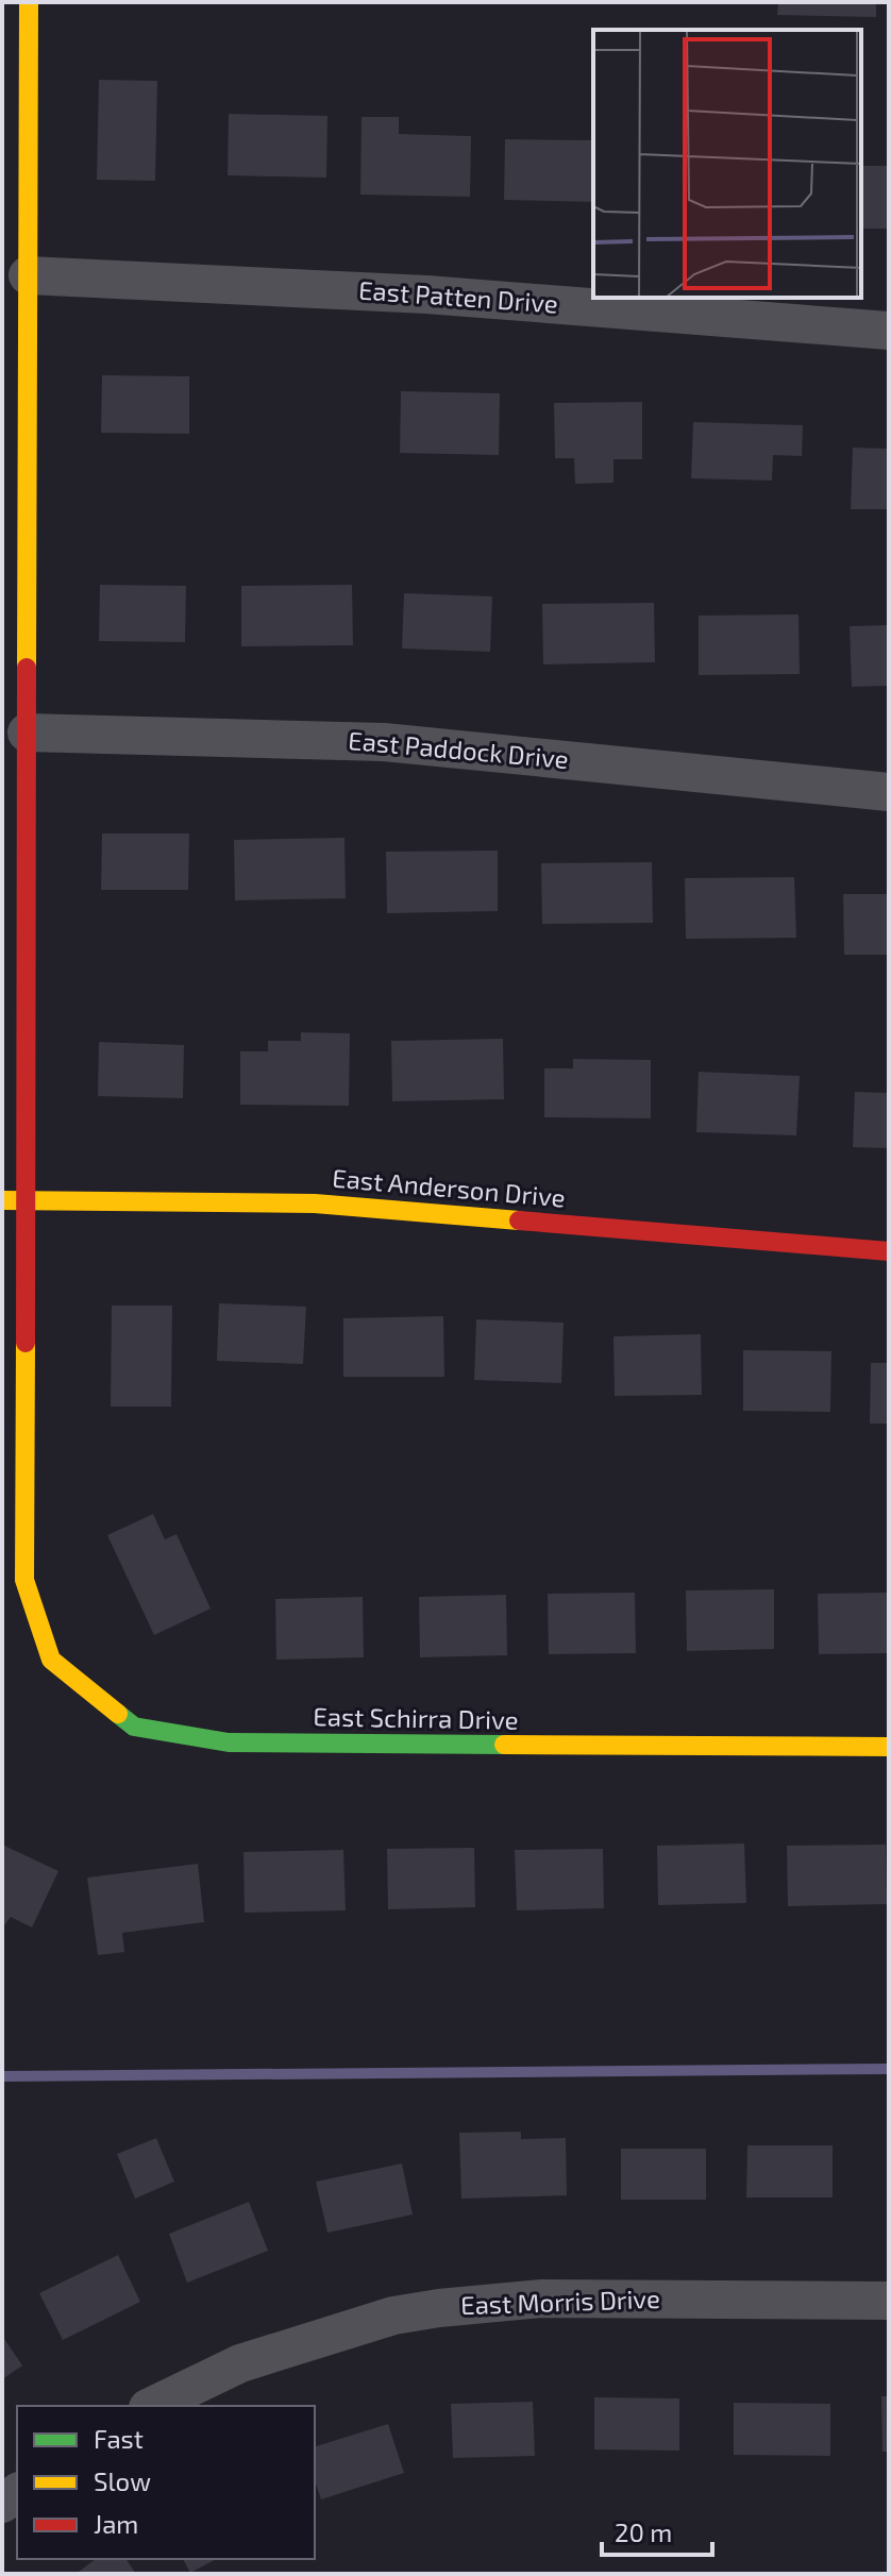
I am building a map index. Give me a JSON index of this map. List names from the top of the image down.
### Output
{
  "streets": {
    "street": [
      "East Patten Drive",
      "East Paddock Drive",
      "East Anderson Drive",
      "East Schirra Drive",
      "East Morris Drive"
    ]
  },
  "crossings": [
    ["East Patten Drive", "East Schirra Drive"],
    ["East Paddock Drive", "East Schirra Drive"],
    ["East Anderson Drive", "East Schirra Drive"]
  ],
  "legend": ["Fast", "Slow", "Jam"],
  "scale_bar": "20 m"
}
